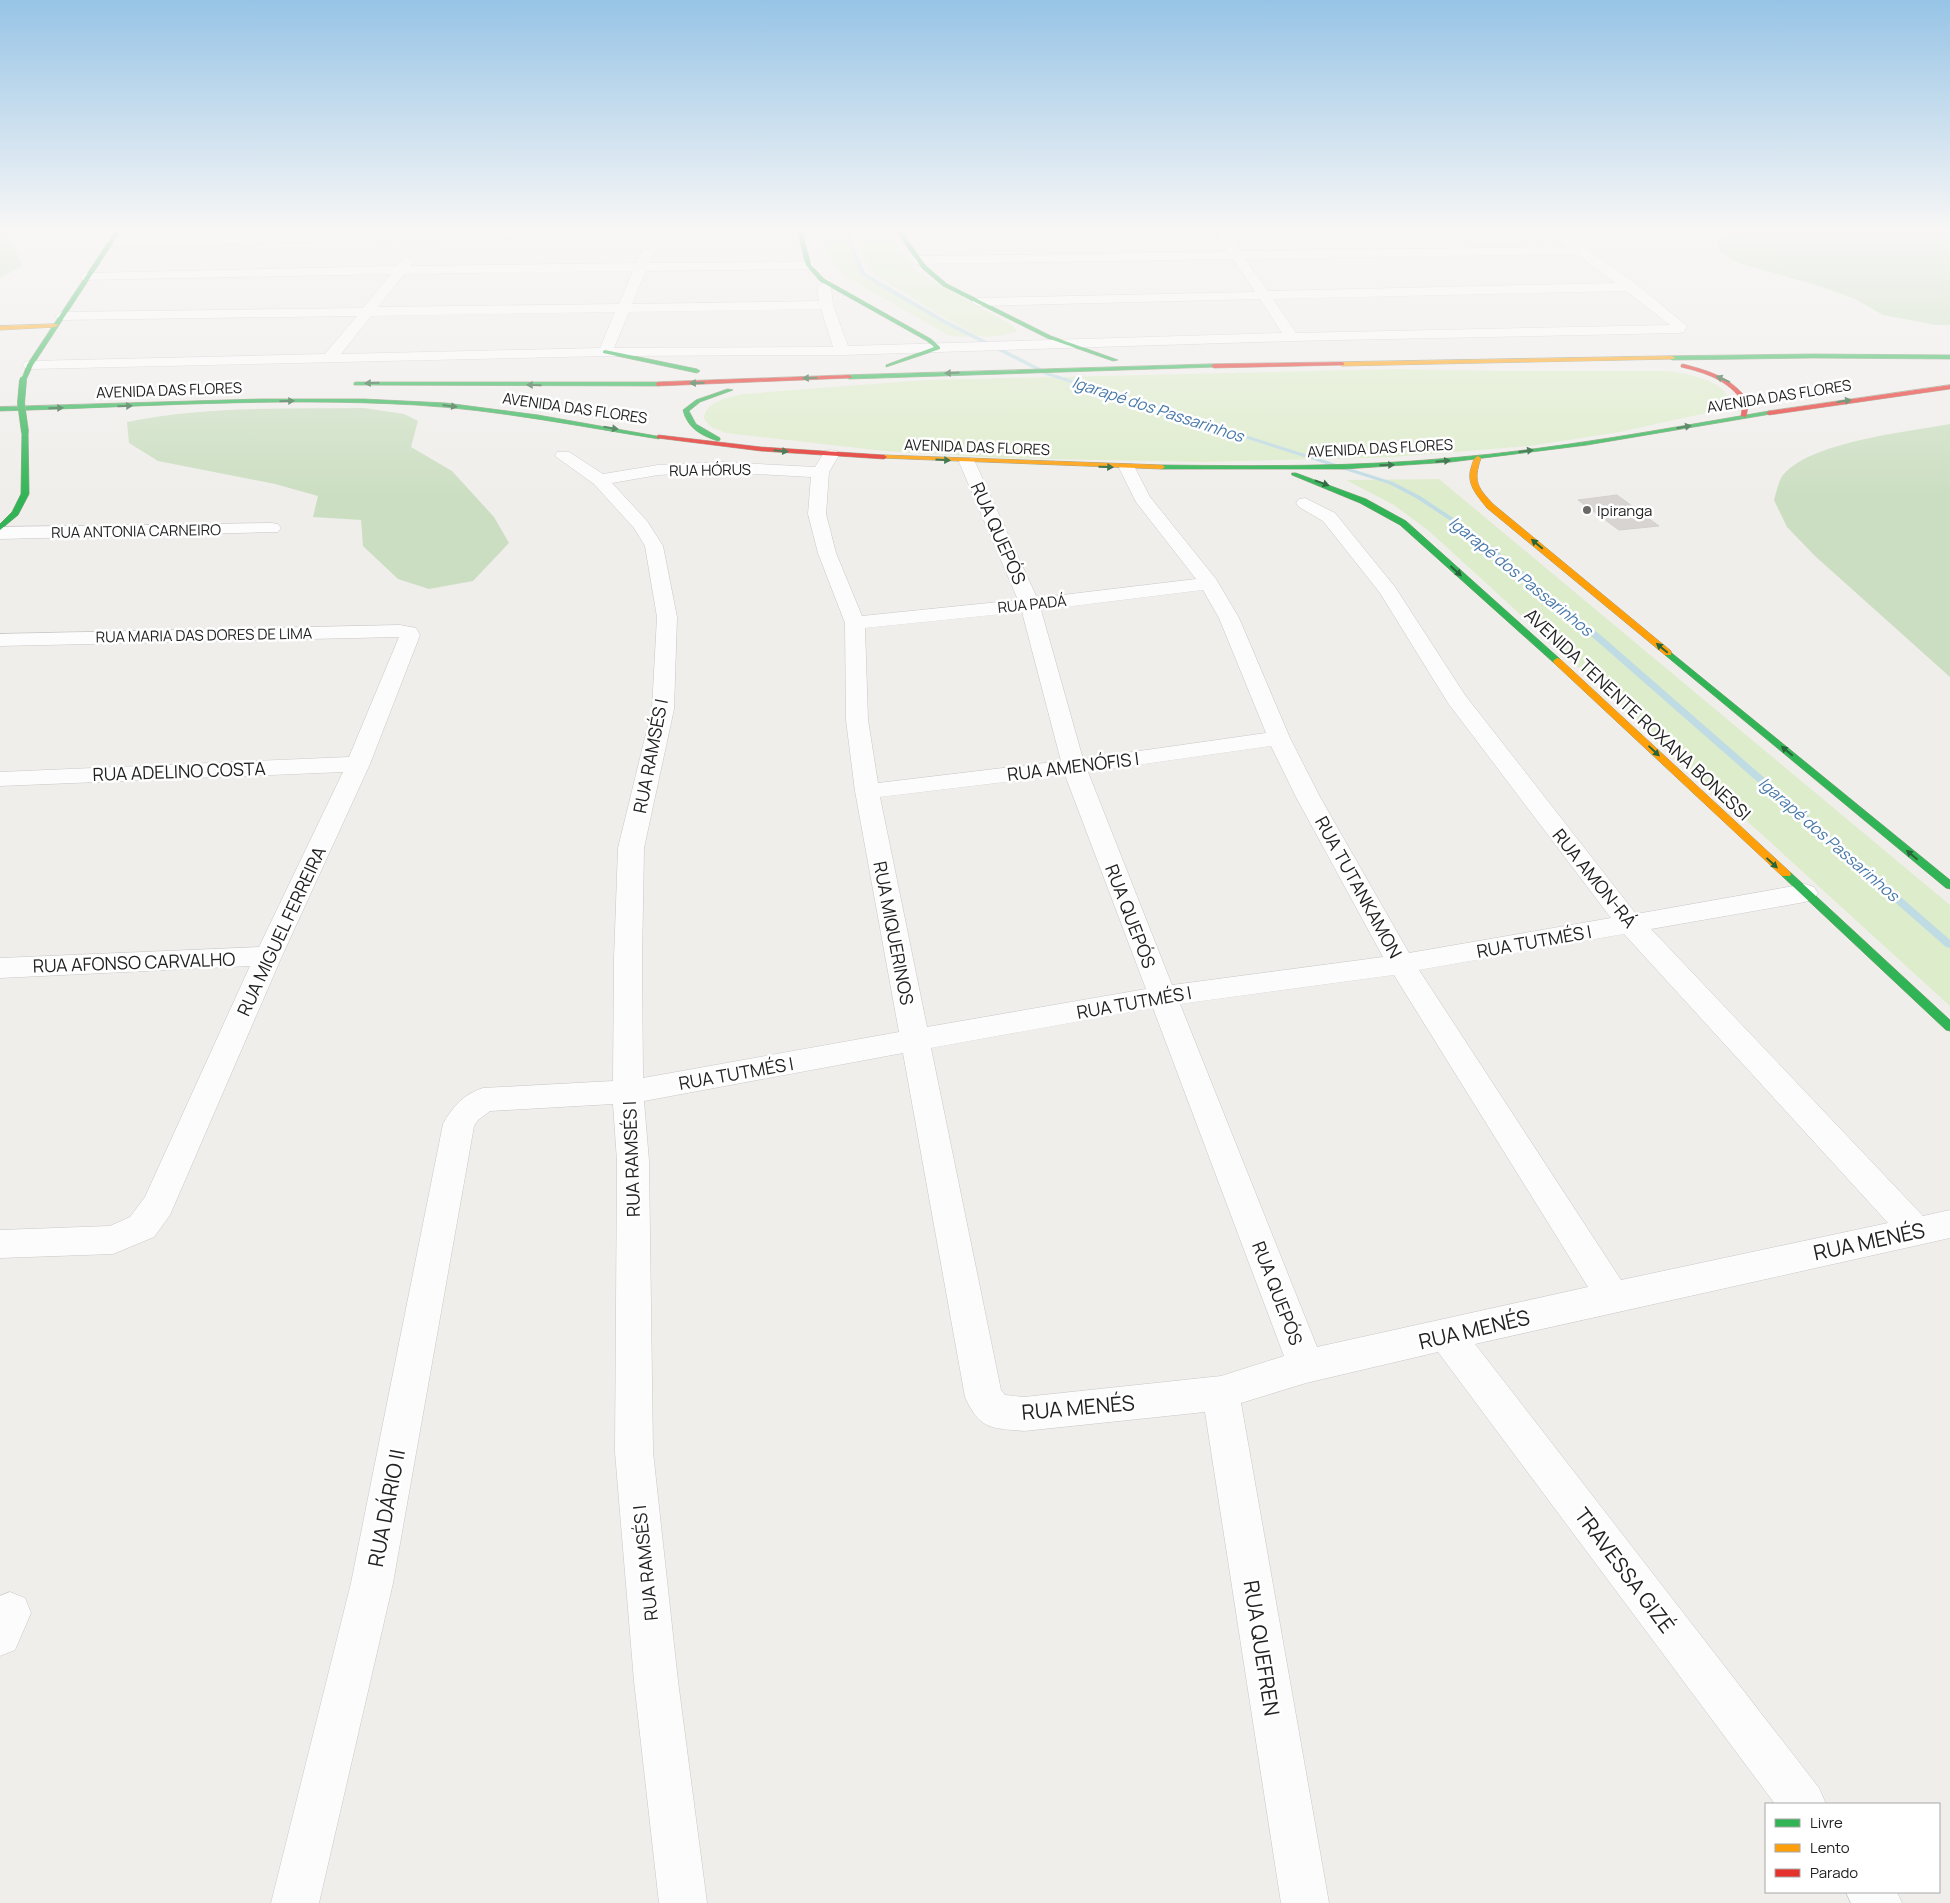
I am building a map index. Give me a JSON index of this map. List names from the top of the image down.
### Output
{
  "streets": {
    "main road": ["AVENIDA DAS FLORES", "AVENIDA TENENTE ROXANA BONESSI"],
    "street": [
      "RUA HÓRUS",
      "RUA ANTONIA CARNEIRO",
      "RUA QUEPÓS",
      "RUA PADÁ",
      "RUA MARIA DAS DORES DE LIMA",
      "RUA RAMSÉS I",
      "RUA AMENÓFIS I",
      "RUA ADELINO COSTA",
      "RUA AMON-RÁ",
      "RUA TUTANKAMON",
      "RUA MIGUEL FERREIRA",
      "RUA MIQUERINOS",
      "RUA TUTMÉS I",
      "RUA AFONSO CARVALHO",
      "RUA MENÉS",
      "RUA DÁRIO II",
      "TRAVESSA GIZÉ",
      "RUA QUEFREN"
    ]
  },
  "crossings": [
    ["AVENIDA DAS FLORES", "RUA HÓRUS"],
    ["AVENIDA DAS FLORES", "RUA QUEPÓS"],
    ["AVENIDA DAS FLORES", "AVENIDA TENENTE ROXANA BONESSI"],
    ["AVENIDA DAS FLORES", "RUA TUTANKAMON"],
    ["AVENIDA DAS FLORES", "RUA MIQUERINOS"],
    ["RUA HÓRUS", "RUA RAMSÉS I"],
    ["RUA HÓRUS", "RUA MIQUERINOS"],
    ["RUA QUEPÓS", "RUA PADÁ"],
    ["RUA QUEPÓS", "RUA AMENÓFIS I"],
    ["RUA QUEPÓS", "RUA TUTMÉS I"],
    ["RUA QUEPÓS", "RUA MENÉS"],
    ["RUA PADÁ", "RUA TUTANKAMON"],
    ["RUA PADÁ", "RUA MIQUERINOS"],
    ["RUA MARIA DAS DORES DE LIMA", "RUA MIGUEL FERREIRA"],
    ["AVENIDA TENENTE ROXANA BONESSI", "RUA TUTMÉS I"],
    ["RUA RAMSÉS I", "RUA TUTMÉS I"],
    ["RUA AMENÓFIS I", "RUA TUTANKAMON"],
    ["RUA AMENÓFIS I", "RUA MIQUERINOS"],
    ["RUA ADELINO COSTA", "RUA MIGUEL FERREIRA"],
    ["RUA AMON-RÁ", "RUA TUTMÉS I"],
    ["RUA AMON-RÁ", "RUA MENÉS"],
    ["RUA TUTANKAMON", "RUA TUTMÉS I"],
    ["RUA TUTANKAMON", "RUA MENÉS"],
    ["RUA MIGUEL FERREIRA", "RUA AFONSO CARVALHO"],
    ["RUA MIQUERINOS", "RUA TUTMÉS I"],
    ["RUA MIQUERINOS", "RUA MENÉS"],
    ["RUA TUTMÉS I", "RUA DÁRIO II"],
    ["RUA MENÉS", "TRAVESSA GIZÉ"],
    ["RUA MENÉS", "RUA QUEFREN"]
  ],
  "water": ["Igarapé dos Passarinhos"],
  "places": ["Ipiranga"],
  "legend": ["Livre", "Lento", "Parado"]
}
